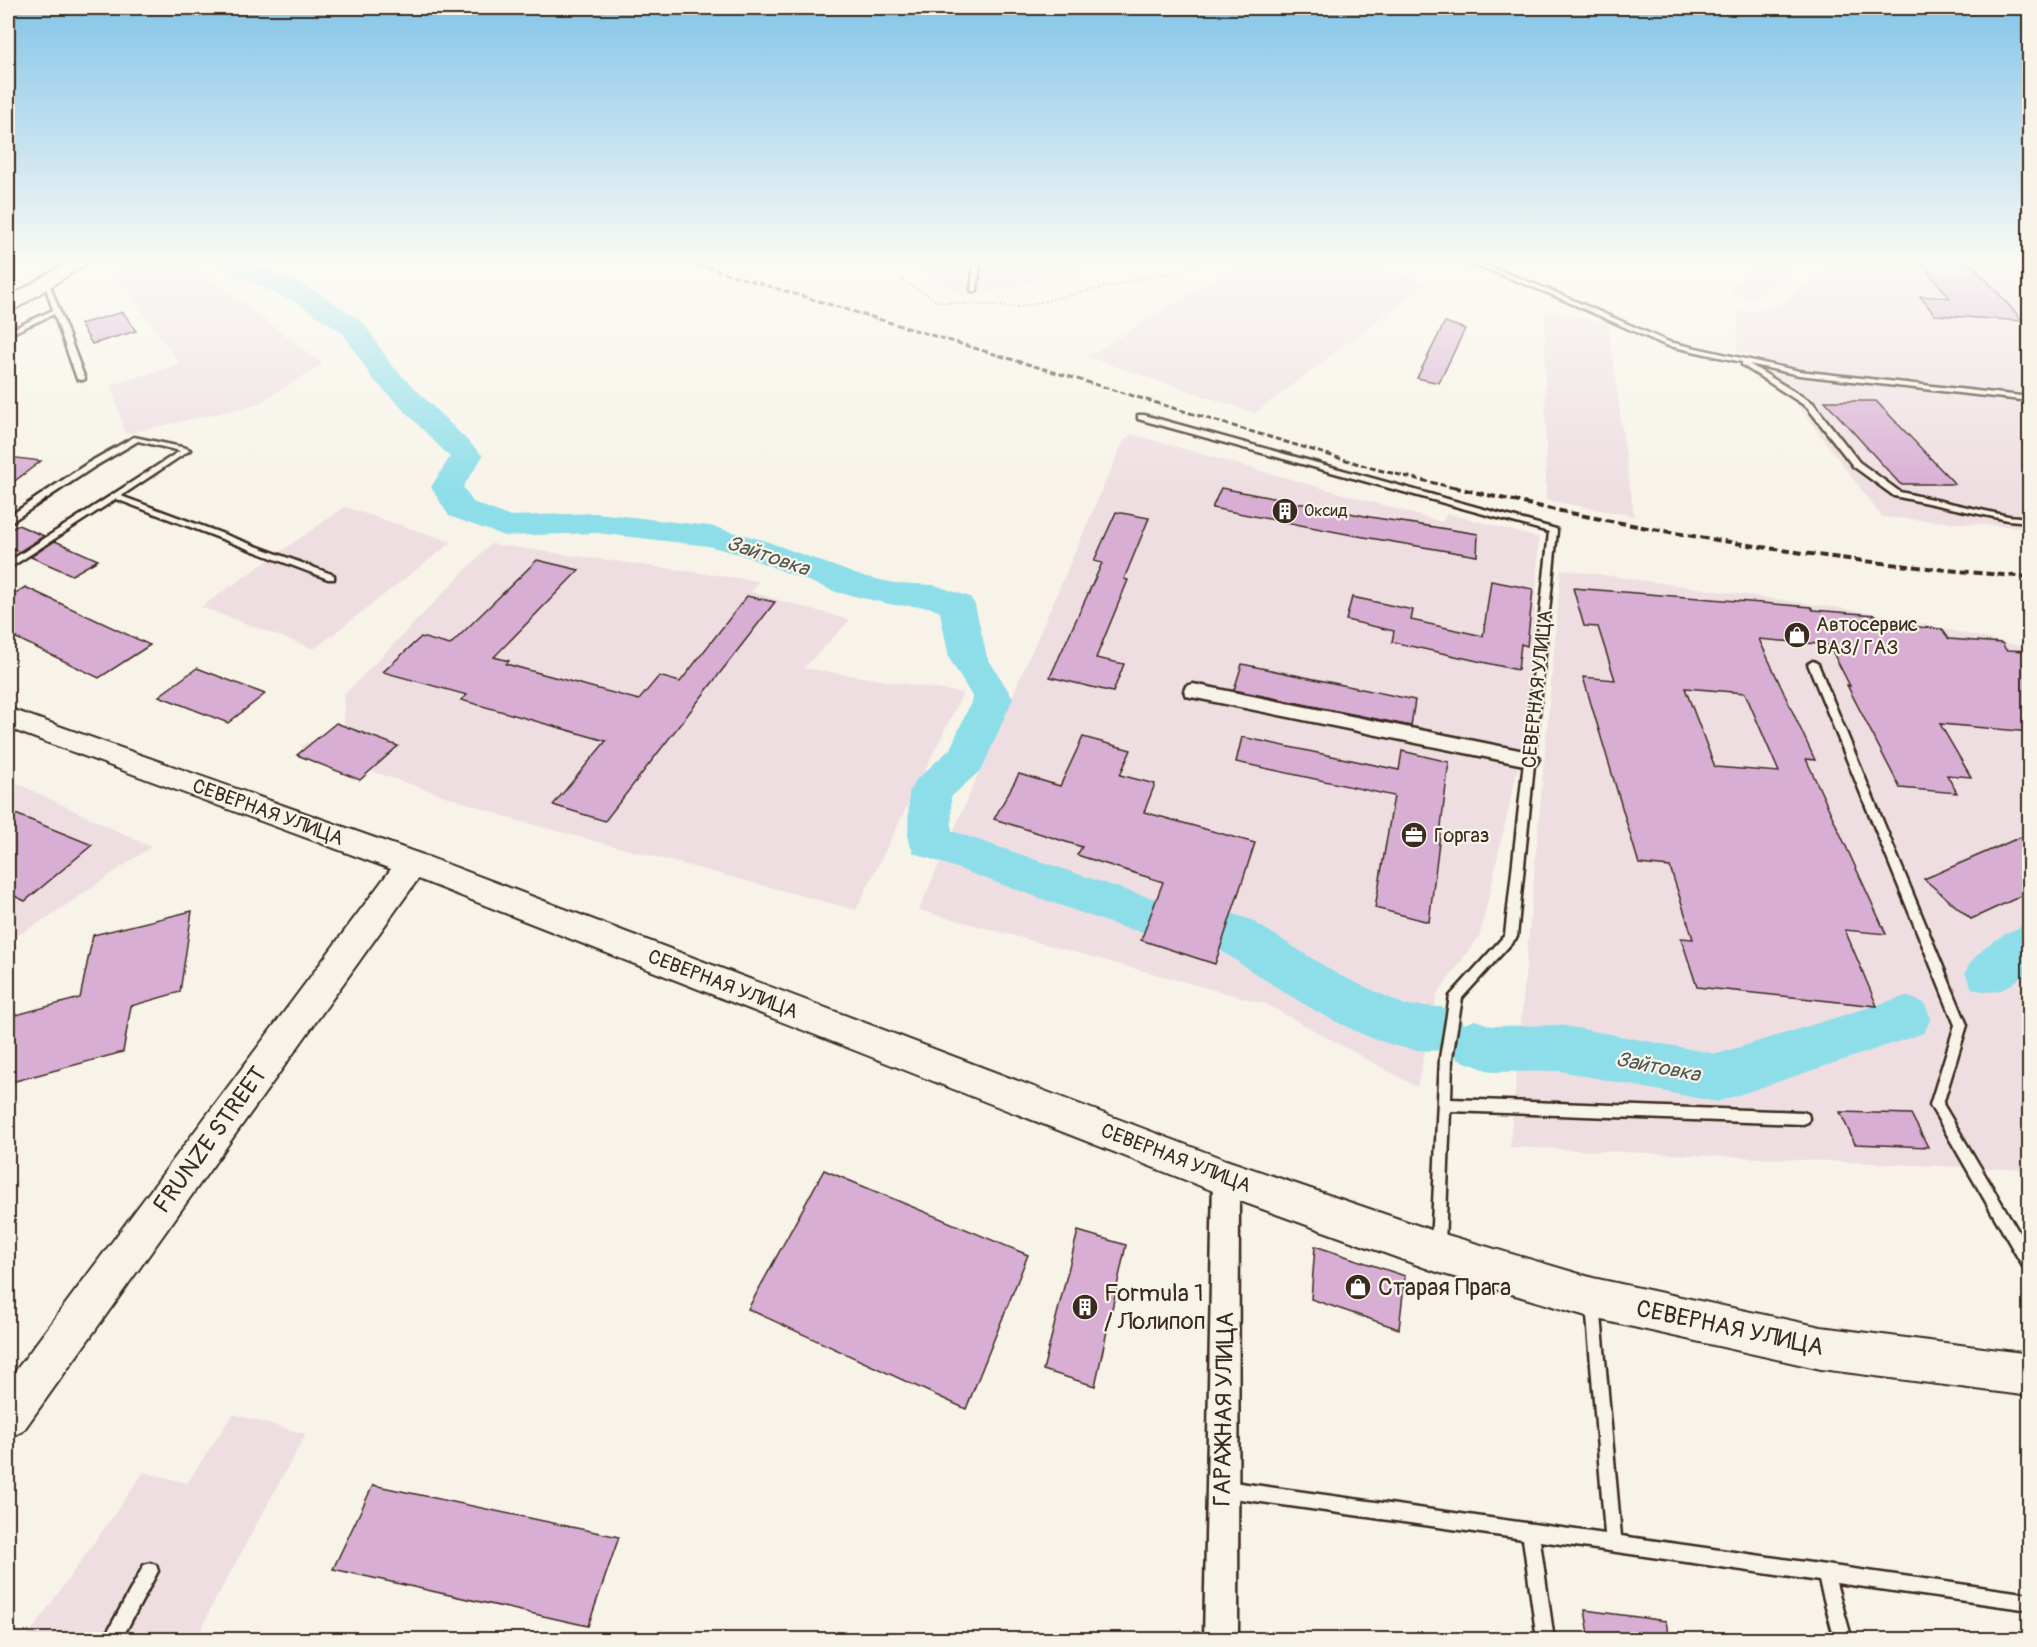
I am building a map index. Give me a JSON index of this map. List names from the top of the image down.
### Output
{
  "streets": {
    "main road": ["СЕВЕРНАЯ УЛИЦА", "FRUNZE STREET"],
    "street": ["ГАРАЖНАЯ УЛИЦА"]
  },
  "crossings": [
    ["СЕВЕРНАЯ УЛИЦА", "FRUNZE STREET"],
    ["СЕВЕРНАЯ УЛИЦА", "ГАРАЖНАЯ УЛИЦА"]
  ],
  "water": ["Зайтовка"],
  "places": {
    "building": ["Оксид", "Formula 1 / Лолипоп"],
    "shop": ["Автосервис ВАЗ/ ГАЗ", "Старая Прага"],
    "office": ["Горгаз"]
  }
}
